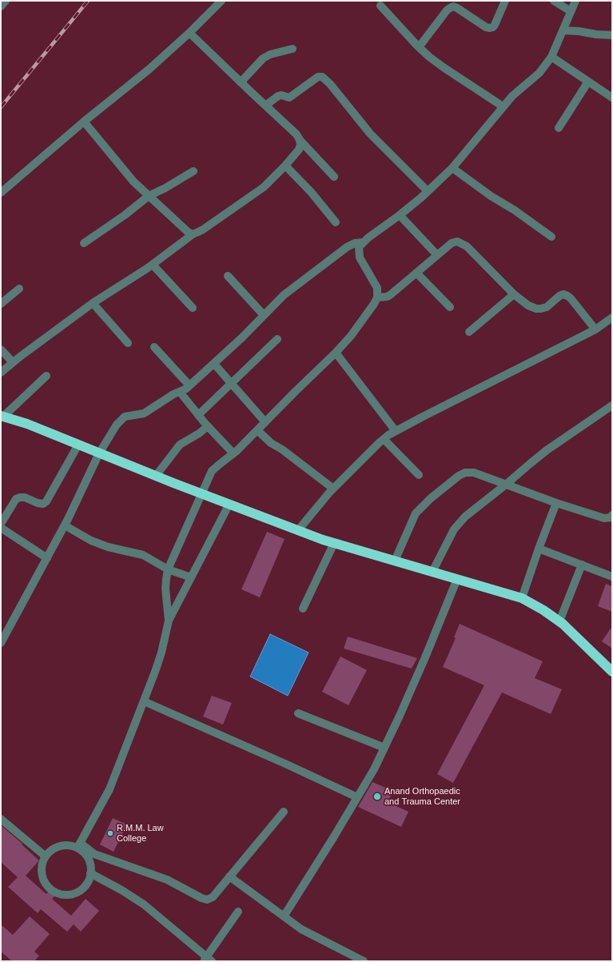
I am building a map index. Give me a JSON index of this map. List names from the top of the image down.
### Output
{
  "places": ["Anand Orthopaedic and Trauma Center", "R.M.M. Law College"]
}
